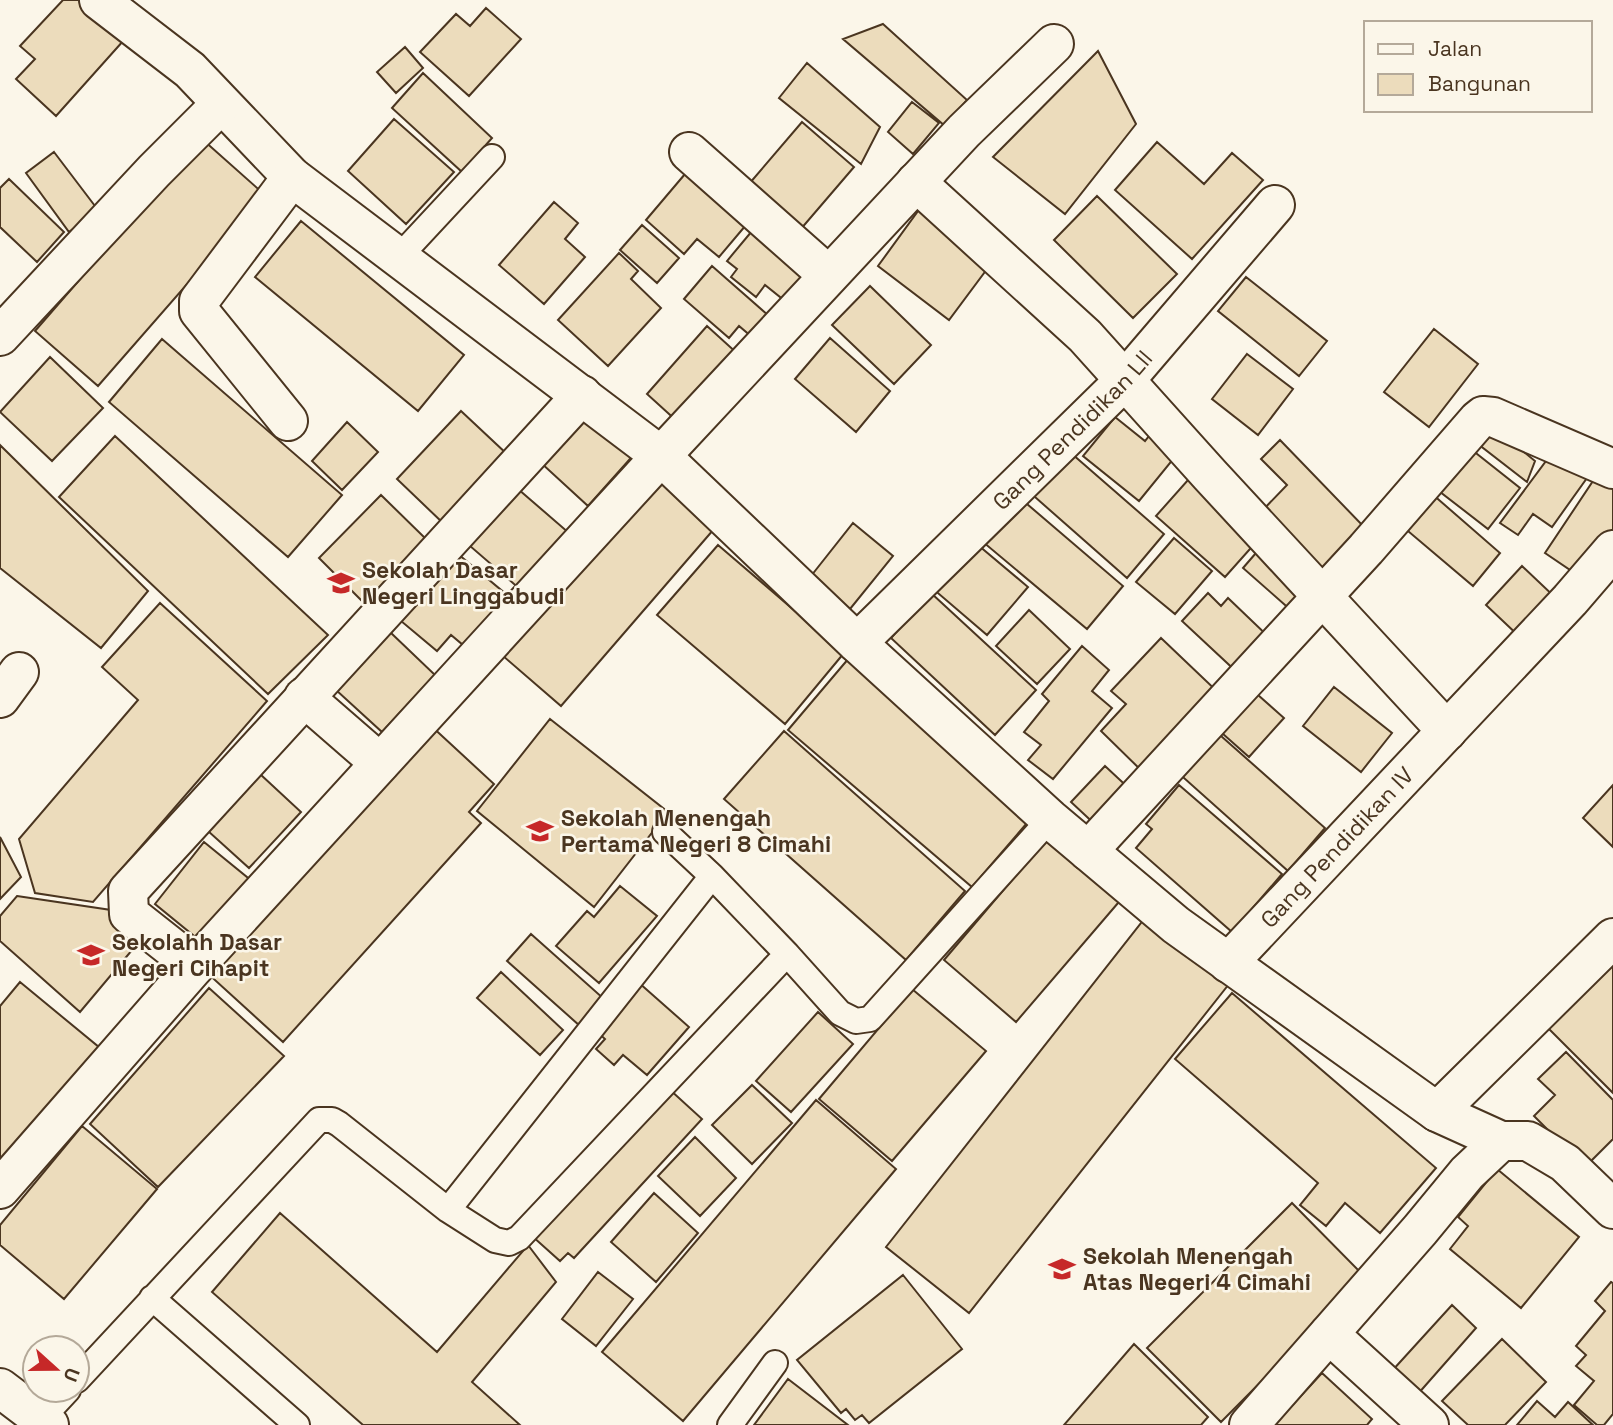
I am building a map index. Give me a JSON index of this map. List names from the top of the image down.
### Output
{
  "streets": {
    "street": ["Gang Pendidikan Lll", "Gang Pendidikan IV"]
  },
  "places": {
    "school or university": [
      "Sekolah Dasar Negeri Linggabudi",
      "Sekolah Menengah Pertama Negeri 8 Cimahi",
      "Sekolahh Dasar Negeri Cihapit",
      "Sekolah Menengah Atas Negeri 4 Cimahi"
    ]
  },
  "legend": ["Jalan", "Bangunan"],
  "north": "right"
}
